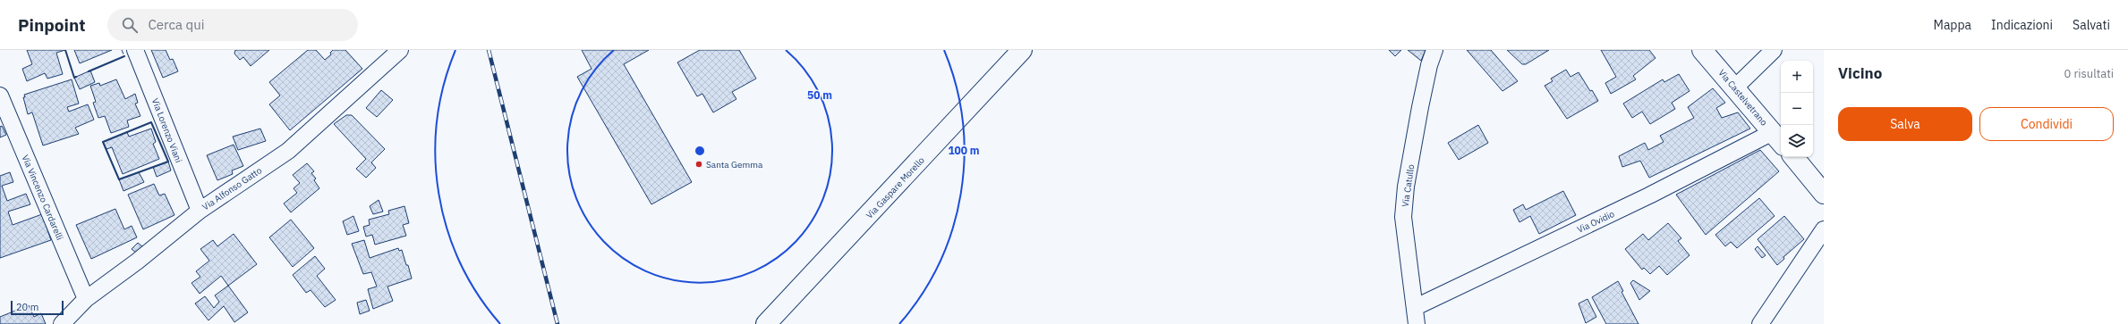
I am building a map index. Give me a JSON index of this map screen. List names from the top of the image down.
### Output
{
  "streets": {
    "street": [
      "Via Castelvetrano",
      "Via Lorenzo Viani",
      "Via Catullo",
      "Via Gaspare Morello",
      "Via Alfonso Gatto",
      "Via Vincenzo Cardarelli",
      "Via Ovidio"
    ]
  },
  "crossings": [
    ["Via Castelvetrano", "Via Ovidio"],
    ["Via Lorenzo Viani", "Via Alfonso Gatto"],
    ["Via Catullo", "Via Ovidio"],
    ["Via Alfonso Gatto", "Via Vincenzo Cardarelli"]
  ],
  "places": ["Santa Gemma"],
  "scale_bar": "20 m",
  "page": {
    "header": "Pinpoint",
    "search": "Cerca qui",
    "nav": ["Mappa", "Indicazioni", "Salvati"],
    "heading": ["Vicino", "0 risultati"],
    "map_buttons": ["+", "−"],
    "buttons": ["Salva", "Condividi"],
    "scale": "20 m"
  },
  "rings": ["50 m", "100 m"]
}
